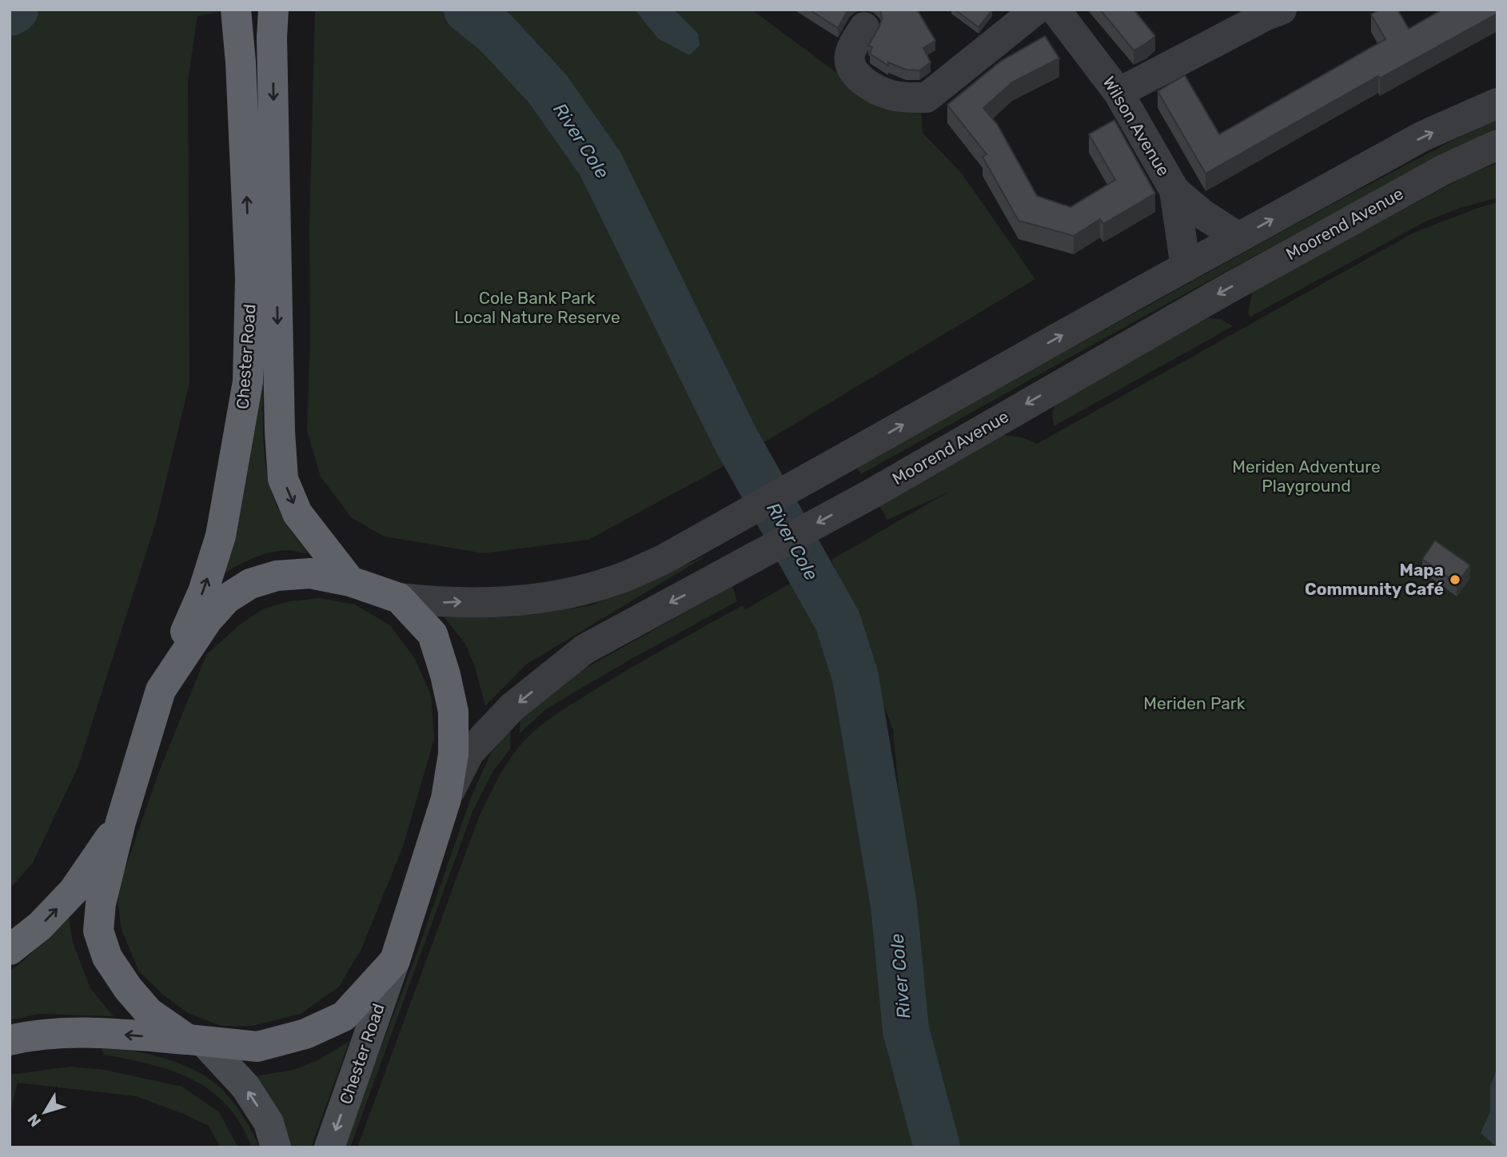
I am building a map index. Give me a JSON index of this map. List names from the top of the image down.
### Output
{
  "streets": {
    "highway": ["Chester Road"],
    "street": ["Wilson Avenue", "Moorend Avenue"]
  },
  "water": ["River Cole"],
  "parks": ["Cole Bank Park Local Nature Reserve", "Meriden Adventure Playground", "Meriden Park"],
  "places": ["Mapa Community Café"],
  "north": "bottom left"
}
